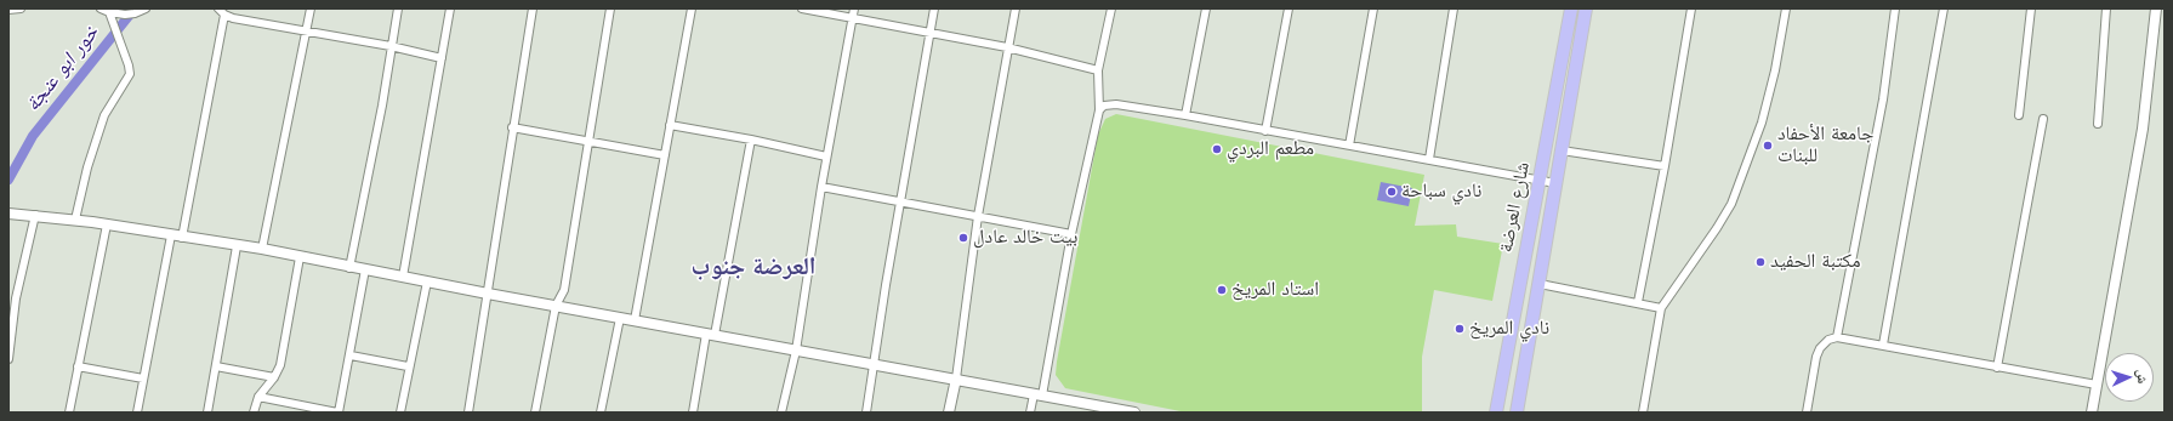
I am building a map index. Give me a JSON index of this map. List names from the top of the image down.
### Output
{
  "streets": {
    "main road": ["شارع العرضة"]
  },
  "districts": ["العرضة جنوب"],
  "water": ["خور ابو عنجة"],
  "places": [
    "جامعة الأحفاد للبنات",
    "مطعم البردي",
    "نادي سباحة",
    "بيت خالد عادل",
    "مكتبة الحفيد",
    "استاد المريخ",
    "نادي المريخ"
  ],
  "north": "right"
}
